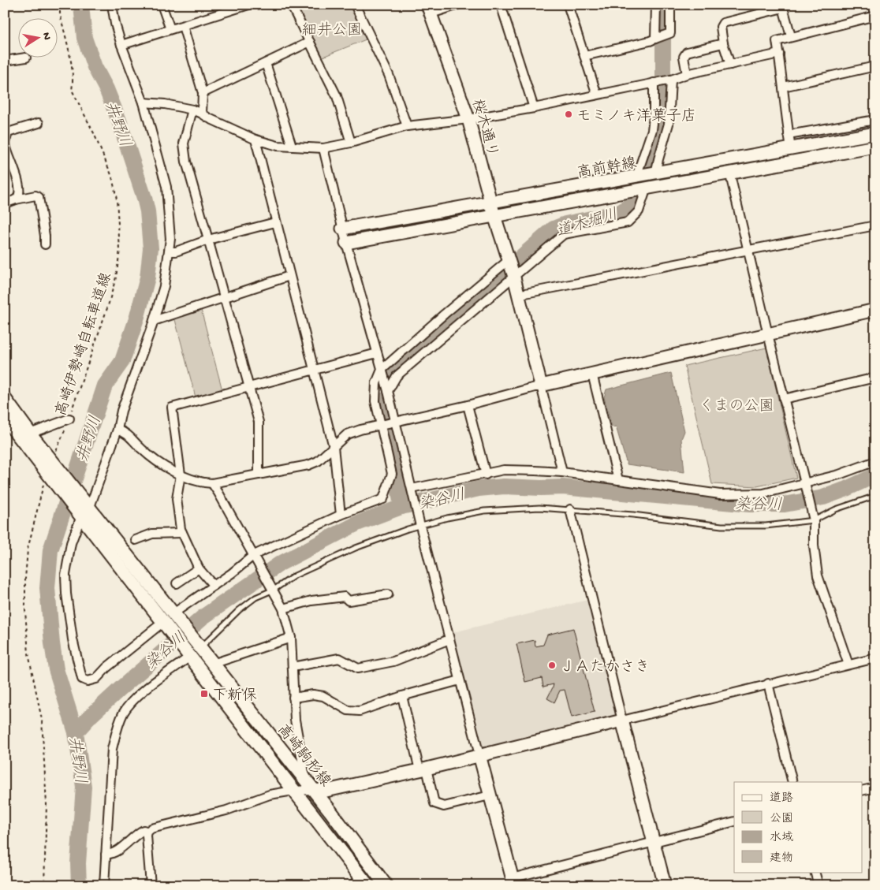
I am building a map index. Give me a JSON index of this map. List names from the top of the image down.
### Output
{
  "streets": {
    "main road": ["高崎駒形線"],
    "street": ["桜木通り", "高前幹線"],
    "path": ["高崎伊勢崎自転車道線"]
  },
  "crossings": [
    ["桜木通り", "高前幹線"]
  ],
  "water": ["井野川", "道木堀川", "染谷川"],
  "parks": ["細井公園", "くまの公園"],
  "places": {
    "other": ["モミノキ洋菓子店", "ＪＡたかさき"],
    "transit": ["下新保"]
  },
  "legend": [
    "道路",
    "公園",
    "水域",
    "建物"
  ],
  "north": "right"
}
